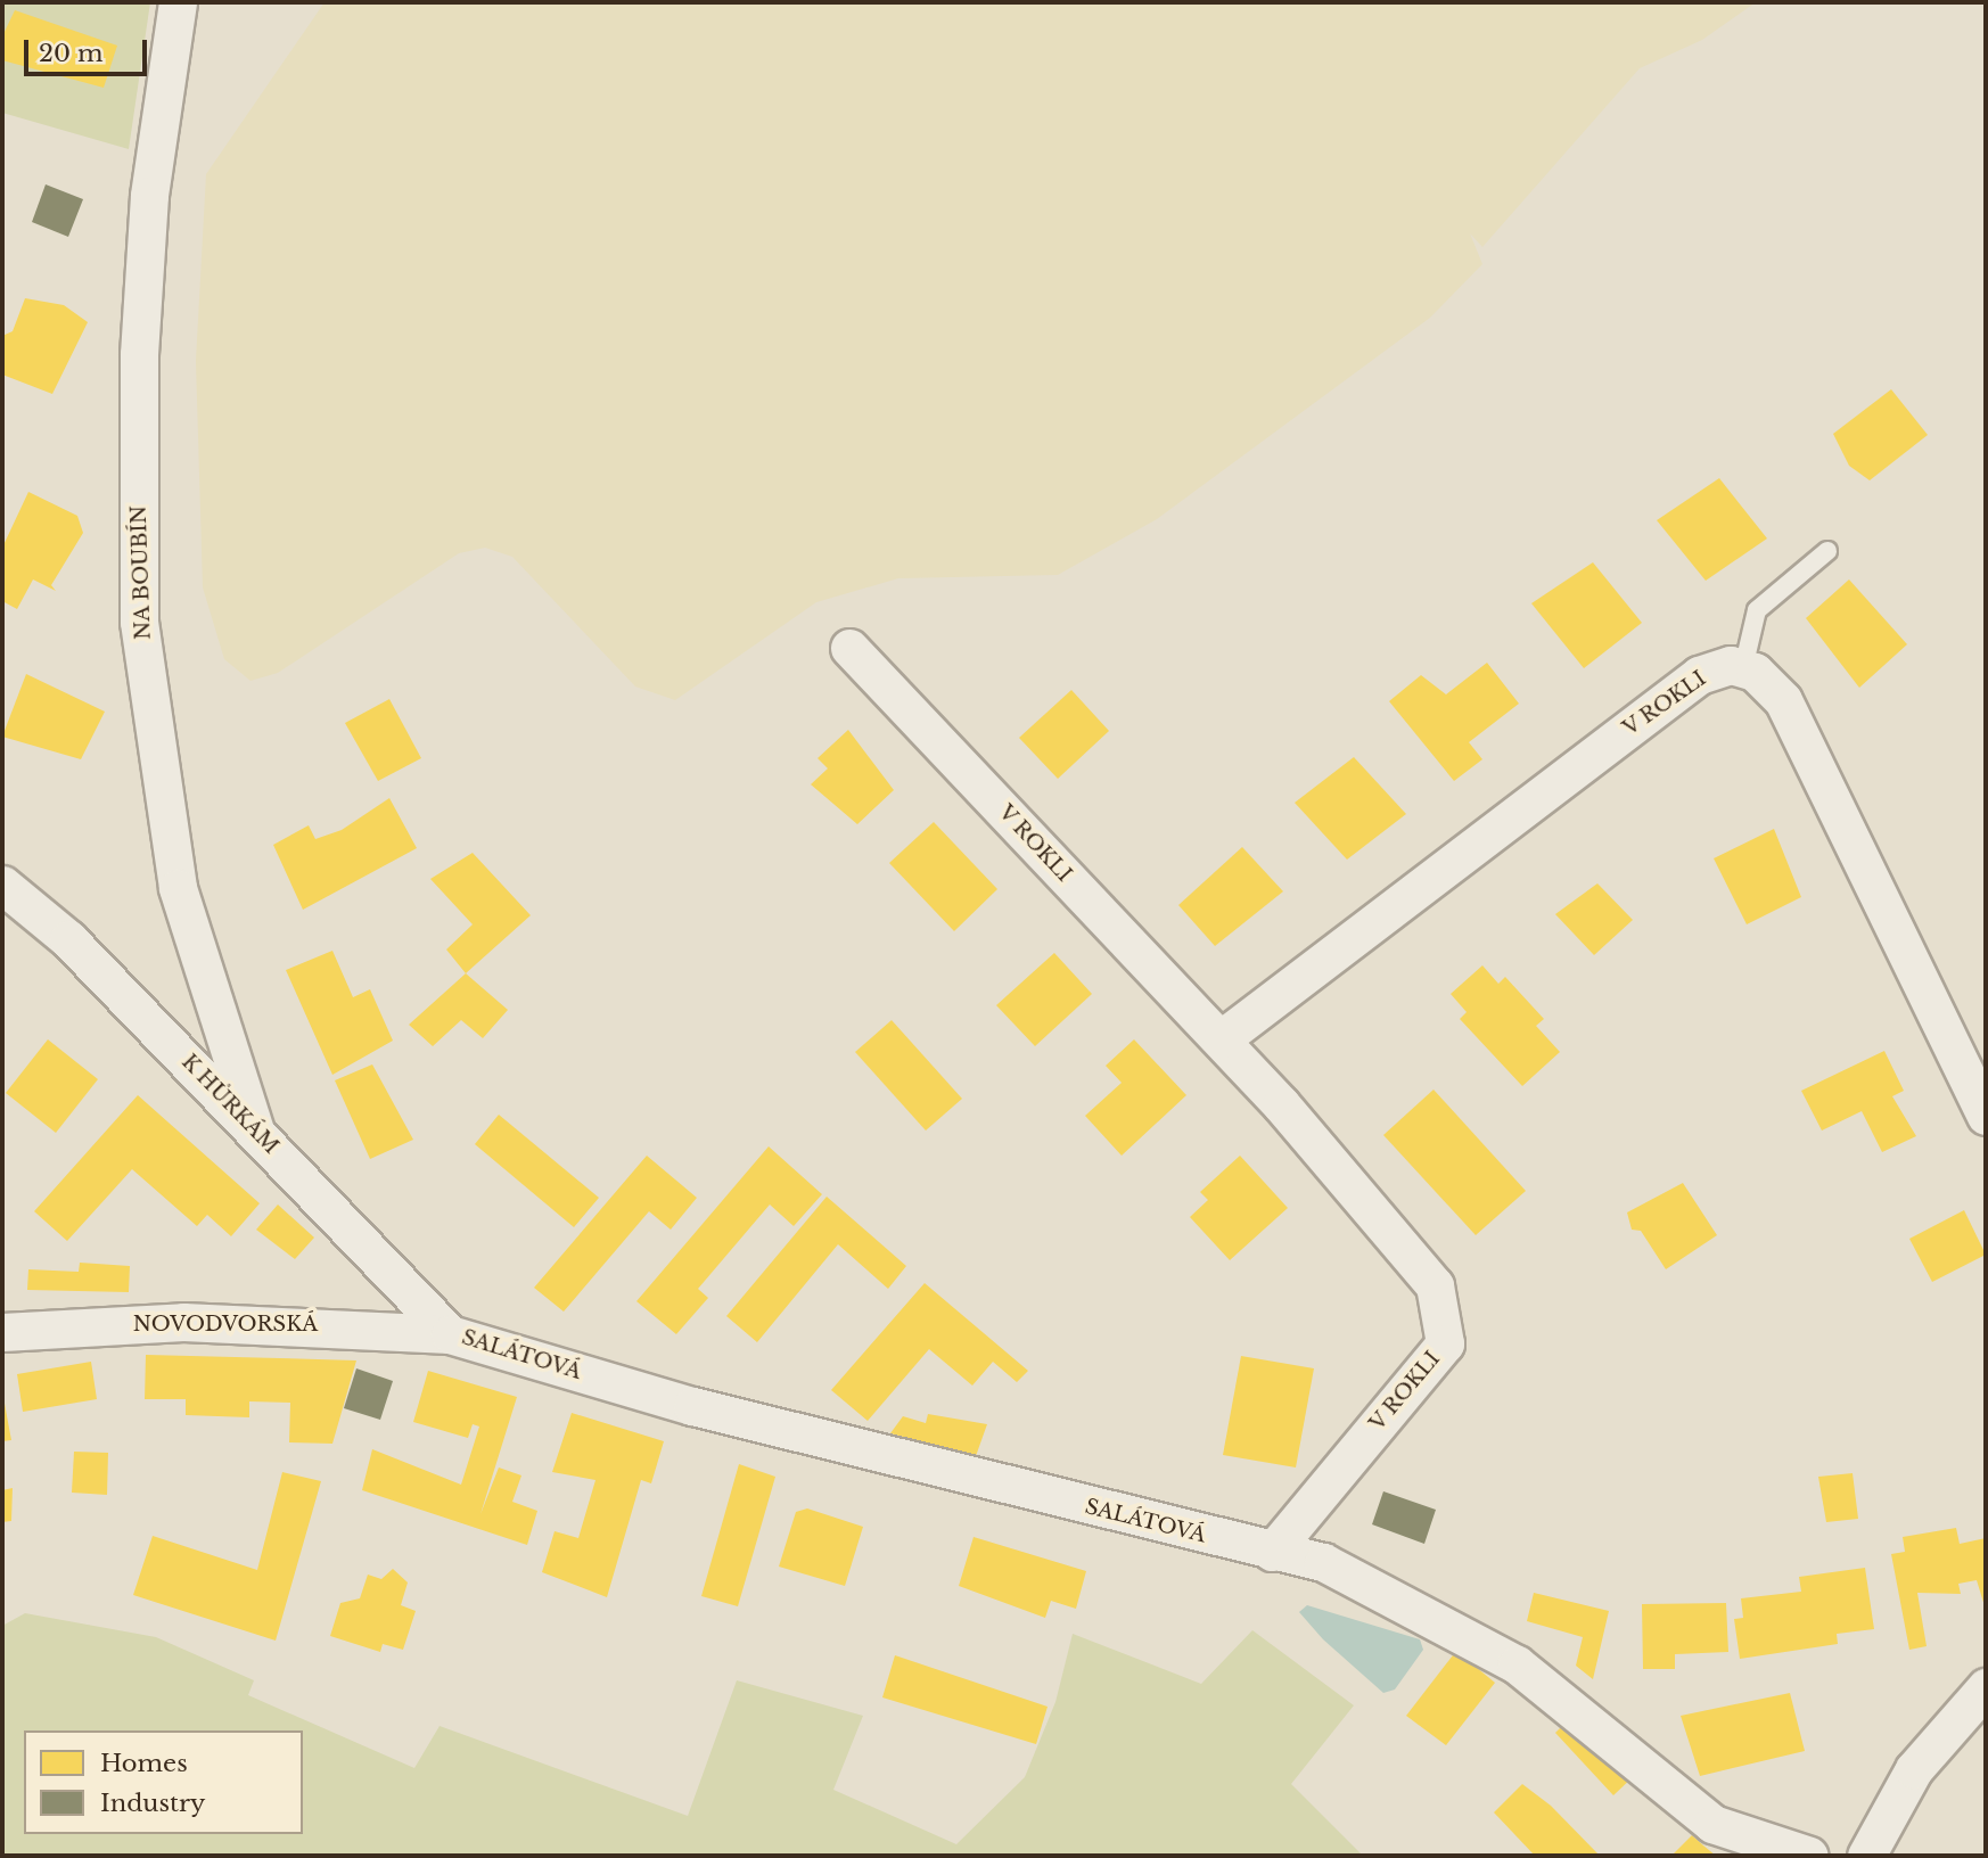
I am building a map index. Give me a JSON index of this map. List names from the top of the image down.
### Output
{
  "streets": {
    "street": [
      "NA BOUBÍN",
      "V ROKLI",
      "K HŮRKÁM",
      "NOVODVORSKÁ",
      "SALÁTOVÁ"
    ]
  },
  "crossings": [
    ["NA BOUBÍN", "K HŮRKÁM"],
    ["V ROKLI", "SALÁTOVÁ"],
    ["K HŮRKÁM", "NOVODVORSKÁ"],
    ["K HŮRKÁM", "SALÁTOVÁ"],
    ["NOVODVORSKÁ", "SALÁTOVÁ"]
  ],
  "legend": ["Homes", "Industry"],
  "scale_bar": "20 m"
}
